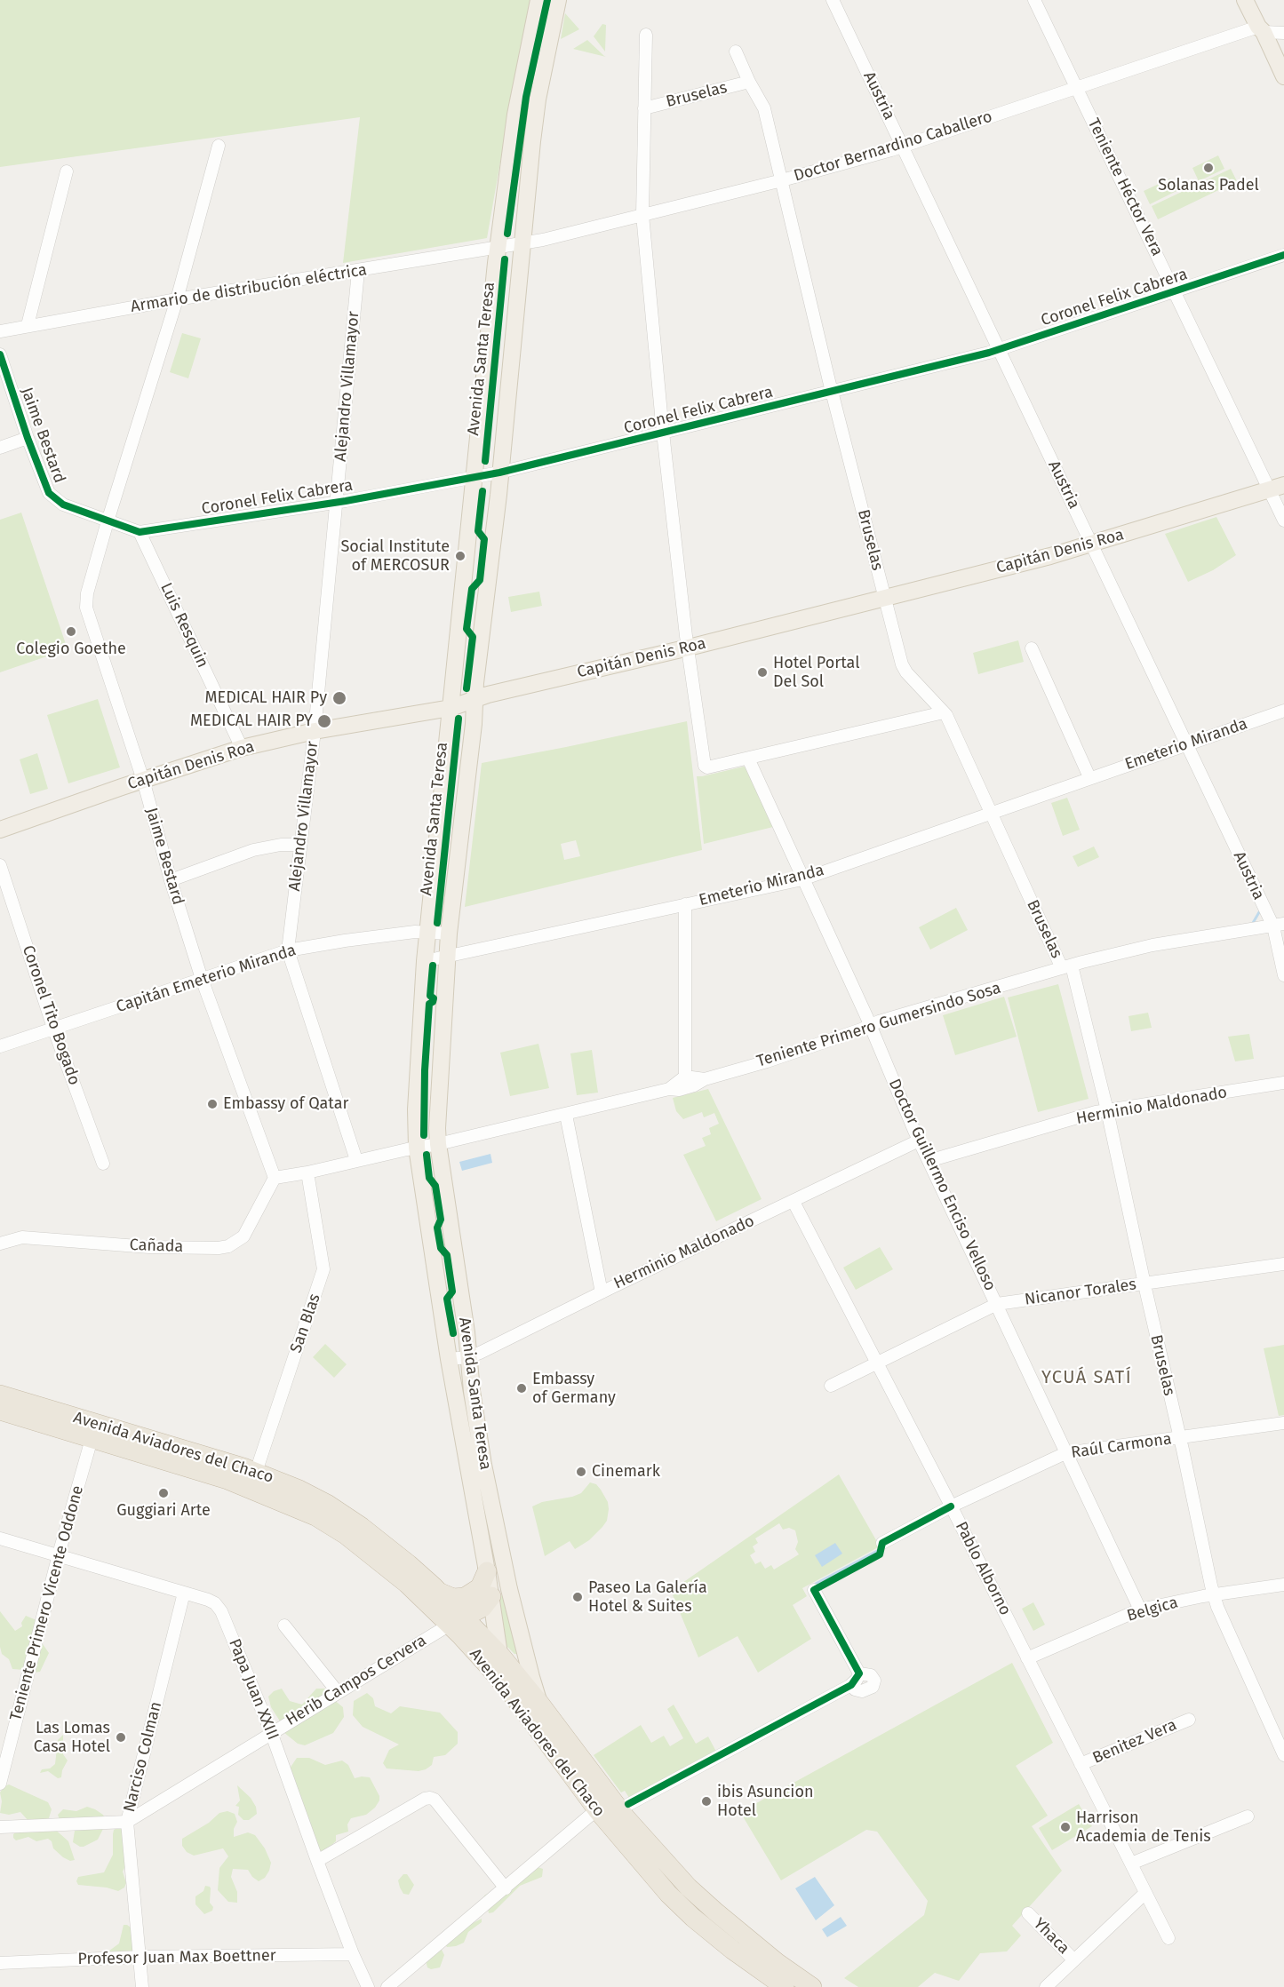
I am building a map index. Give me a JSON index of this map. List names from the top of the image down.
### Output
{
  "streets": {
    "highway": ["Avenida Aviadores del Chaco"],
    "main road": ["Avenida Santa Teresa", "Capitán Denis Roa"],
    "street": [
      "Bruselas",
      "Austria",
      "Doctor Bernardino Caballero",
      "Teniente Héctor Vera",
      "Armario de distribución eléctrica",
      "Coronel Felix Cabrera",
      "Alejandro Villamayor",
      "Jaime Bestard",
      "Luis Resquin",
      "Emeterio Miranda",
      "Capitán Emeterio Miranda",
      "Coronel Tito Bogado",
      "Teniente Primero Gumersindo Sosa",
      "Herminio Maldonado",
      "Doctor Guillermo Enciso Velloso",
      "Cañada",
      "Nicanor Torales",
      "San Blas",
      "Raúl Carmona",
      "Pablo Alborno",
      "Teniente Primero Vicente Oddone",
      "Belgica",
      "Herib Campos Cervera",
      "Papa Juan XXIII",
      "Benitez Vera",
      "Narciso Colman",
      "Yhaca",
      "Profesor Juan Max Boettner"
    ]
  },
  "crossings": [
    ["Bruselas", "Doctor Bernardino Caballero"],
    ["Bruselas", "Coronel Felix Cabrera"],
    ["Bruselas", "Capitán Denis Roa"],
    ["Bruselas", "Emeterio Miranda"],
    ["Bruselas", "Teniente Primero Gumersindo Sosa"],
    ["Bruselas", "Herminio Maldonado"],
    ["Bruselas", "Nicanor Torales"],
    ["Bruselas", "Raúl Carmona"],
    ["Bruselas", "Belgica"],
    ["Austria", "Doctor Bernardino Caballero"],
    ["Austria", "Coronel Felix Cabrera"],
    ["Austria", "Capitán Denis Roa"],
    ["Austria", "Emeterio Miranda"],
    ["Austria", "Teniente Primero Gumersindo Sosa"],
    ["Doctor Bernardino Caballero", "Teniente Héctor Vera"],
    ["Doctor Bernardino Caballero", "Armario de distribución eléctrica"],
    ["Doctor Bernardino Caballero", "Avenida Santa Teresa"],
    ["Teniente Héctor Vera", "Coronel Felix Cabrera"],
    ["Teniente Héctor Vera", "Capitán Denis Roa"],
    ["Armario de distribución eléctrica", "Avenida Santa Teresa"],
    ["Armario de distribución eléctrica", "Alejandro Villamayor"],
    ["Coronel Felix Cabrera", "Avenida Santa Teresa"],
    ["Coronel Felix Cabrera", "Alejandro Villamayor"],
    ["Coronel Felix Cabrera", "Jaime Bestard"],
    ["Coronel Felix Cabrera", "Luis Resquin"],
    ["Avenida Santa Teresa", "Capitán Denis Roa"],
    ["Avenida Santa Teresa", "Emeterio Miranda"],
    ["Avenida Santa Teresa", "Capitán Emeterio Miranda"],
    ["Avenida Santa Teresa", "Herminio Maldonado"],
    ["Avenida Santa Teresa", "Avenida Aviadores del Chaco"],
    ["Alejandro Villamayor", "Capitán Denis Roa"],
    ["Alejandro Villamayor", "Capitán Emeterio Miranda"],
    ["Jaime Bestard", "Capitán Denis Roa"],
    ["Jaime Bestard", "Capitán Emeterio Miranda"],
    ["Jaime Bestard", "Cañada"],
    ["Capitán Denis Roa", "Luis Resquin"],
    ["Emeterio Miranda", "Doctor Guillermo Enciso Velloso"],
    ["Capitán Emeterio Miranda", "Coronel Tito Bogado"],
    ["Teniente Primero Gumersindo Sosa", "Doctor Guillermo Enciso Velloso"],
    ["Herminio Maldonado", "Doctor Guillermo Enciso Velloso"],
    ["Herminio Maldonado", "Pablo Alborno"],
    ["Doctor Guillermo Enciso Velloso", "Nicanor Torales"],
    ["Doctor Guillermo Enciso Velloso", "Raúl Carmona"],
    ["Doctor Guillermo Enciso Velloso", "Belgica"],
    ["Nicanor Torales", "Pablo Alborno"],
    ["San Blas", "Avenida Aviadores del Chaco"],
    ["Raúl Carmona", "Pablo Alborno"],
    ["Avenida Aviadores del Chaco", "Teniente Primero Vicente Oddone"],
    ["Avenida Aviadores del Chaco", "Herib Campos Cervera"],
    ["Pablo Alborno", "Belgica"],
    ["Pablo Alborno", "Benitez Vera"],
    ["Teniente Primero Vicente Oddone", "Papa Juan XXIII"],
    ["Herib Campos Cervera", "Papa Juan XXIII"],
    ["Herib Campos Cervera", "Narciso Colman"],
    ["Papa Juan XXIII", "Narciso Colman"],
    ["Papa Juan XXIII", "Profesor Juan Max Boettner"],
    ["Narciso Colman", "Profesor Juan Max Boettner"]
  ],
  "districts": ["YCUÁ SATÍ"],
  "places": [
    "Solanas Padel",
    "Social Institute of MERCOSUR",
    "Colegio Goethe",
    "Hotel Portal Del Sol",
    "MEDICAL HAIR Py",
    "MEDICAL HAIR PY",
    "Embassy of Qatar",
    "Embassy of Germany",
    "Cinemark",
    "Guggiari Arte",
    "Paseo La Galería Hotel & Suites",
    "Las Lomas Casa Hotel",
    "ibis Asuncion Hotel",
    "Harrison Academia de Tenis"
  ]
}
